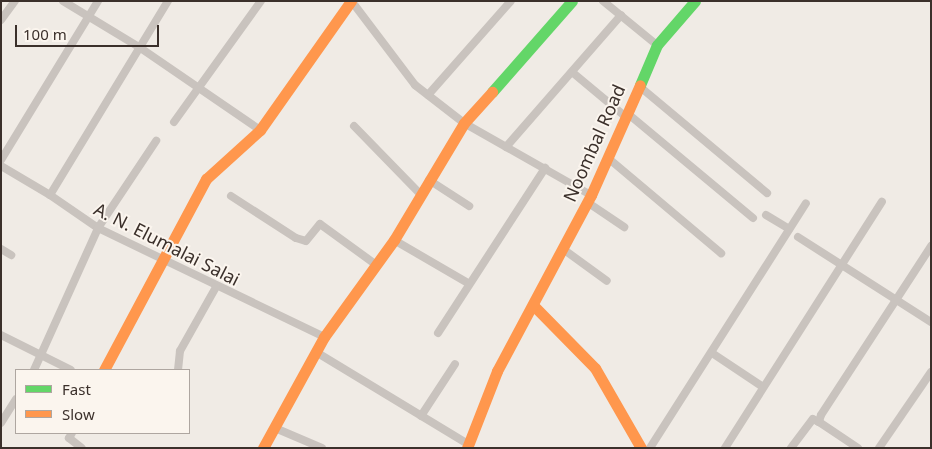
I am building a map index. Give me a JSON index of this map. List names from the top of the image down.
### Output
{
  "streets": {
    "street": ["Noombal Road", "A. N. Elumalai Salai"]
  },
  "legend": ["Fast", "Slow"],
  "scale_bar": "100 m"
}
